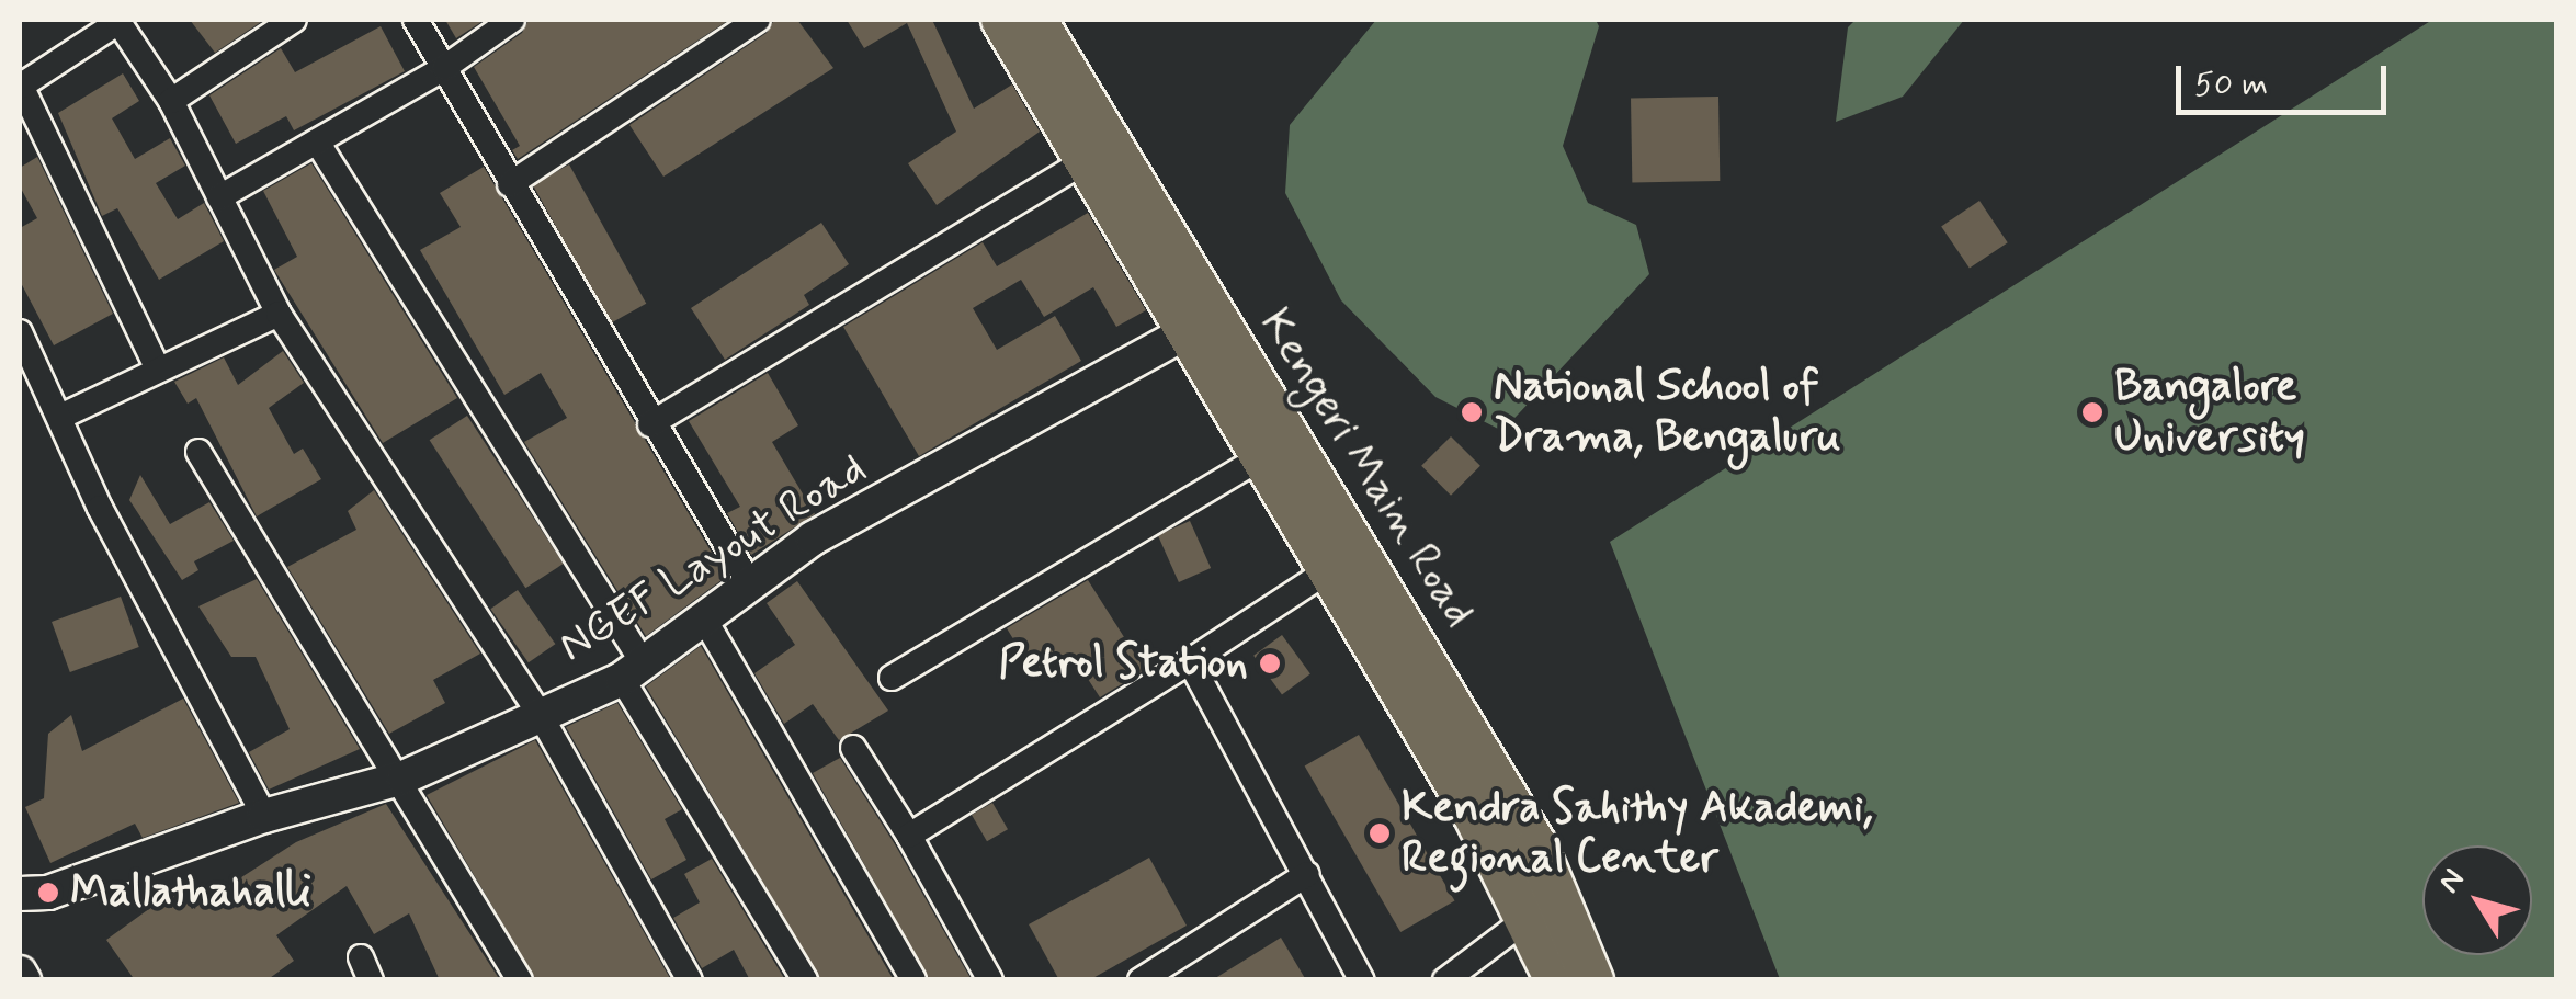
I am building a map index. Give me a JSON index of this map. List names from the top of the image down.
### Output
{
  "streets": {
    "main road": ["Kengeri Main Road"],
    "street": ["NGEF Layout Road"]
  },
  "crossings": [
    ["Kengeri Main Road", "NGEF Layout Road"]
  ],
  "places": [
    "National School of Drama, Bengaluru",
    "Bangalore University",
    "Petrol Station",
    "Kendra Sahithy Akademi, Regional Center",
    "Mallathahalli"
  ],
  "scale_bar": "50 m",
  "north": "top left"
}
